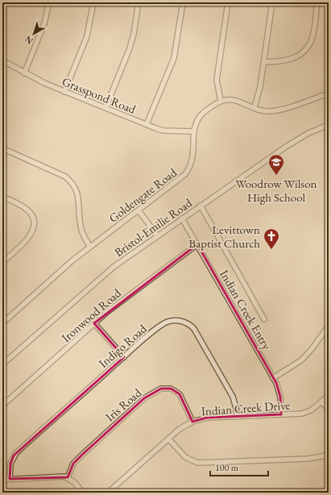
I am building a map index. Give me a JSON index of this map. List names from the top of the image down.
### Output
{
  "streets": {
    "street": [
      "Grasspond Road",
      "Goldengate Road",
      "Bristol-Emilie Road",
      "Indian Creek Entry",
      "Ironwood Road",
      "Indigo Road",
      "Iris Road",
      "Indian Creek Drive"
    ]
  },
  "crossings": [
    ["Grasspond Road", "Goldengate Road"],
    ["Bristol-Emilie Road", "Indian Creek Entry"],
    ["Indian Creek Entry", "Ironwood Road"],
    ["Indian Creek Entry", "Indian Creek Drive"],
    ["Indigo Road", "Indian Creek Drive"],
    ["Iris Road", "Indian Creek Drive"]
  ],
  "places": {
    "school or university": ["Woodrow Wilson High School"],
    "church": ["Levittown Baptist Church"]
  },
  "scale_bar": "100 m",
  "north": "bottom left"
}
